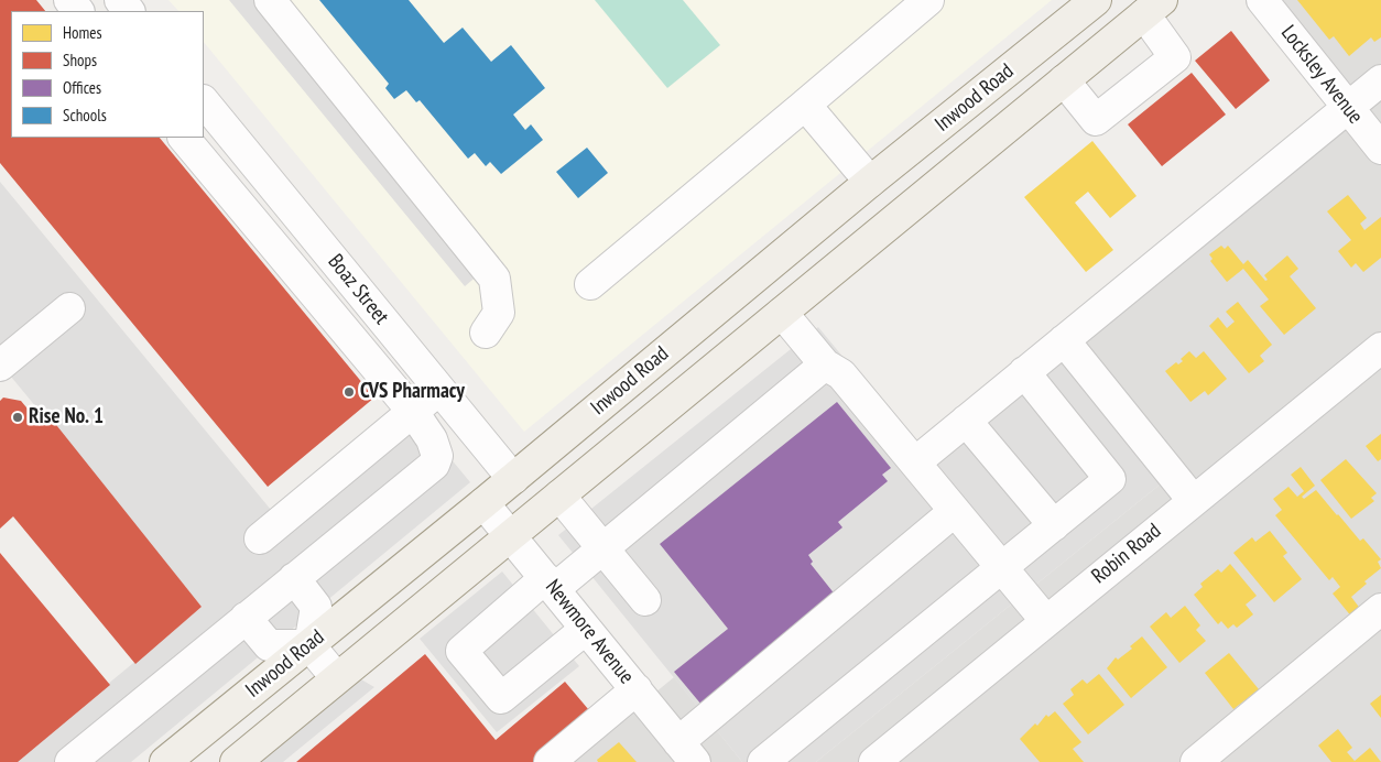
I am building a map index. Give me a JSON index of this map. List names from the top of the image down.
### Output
{
  "streets": {
    "main road": ["Inwood Road"],
    "street": [
      "Locksley Avenue",
      "Boaz Street",
      "Robin Road",
      "Newmore Avenue"
    ]
  },
  "crossings": [
    ["Inwood Road", "Boaz Street"],
    ["Inwood Road", "Newmore Avenue"]
  ],
  "places": ["CVS Pharmacy", "Rise No. 1"],
  "legend": [
    "Homes",
    "Shops",
    "Offices",
    "Schools"
  ]
}
